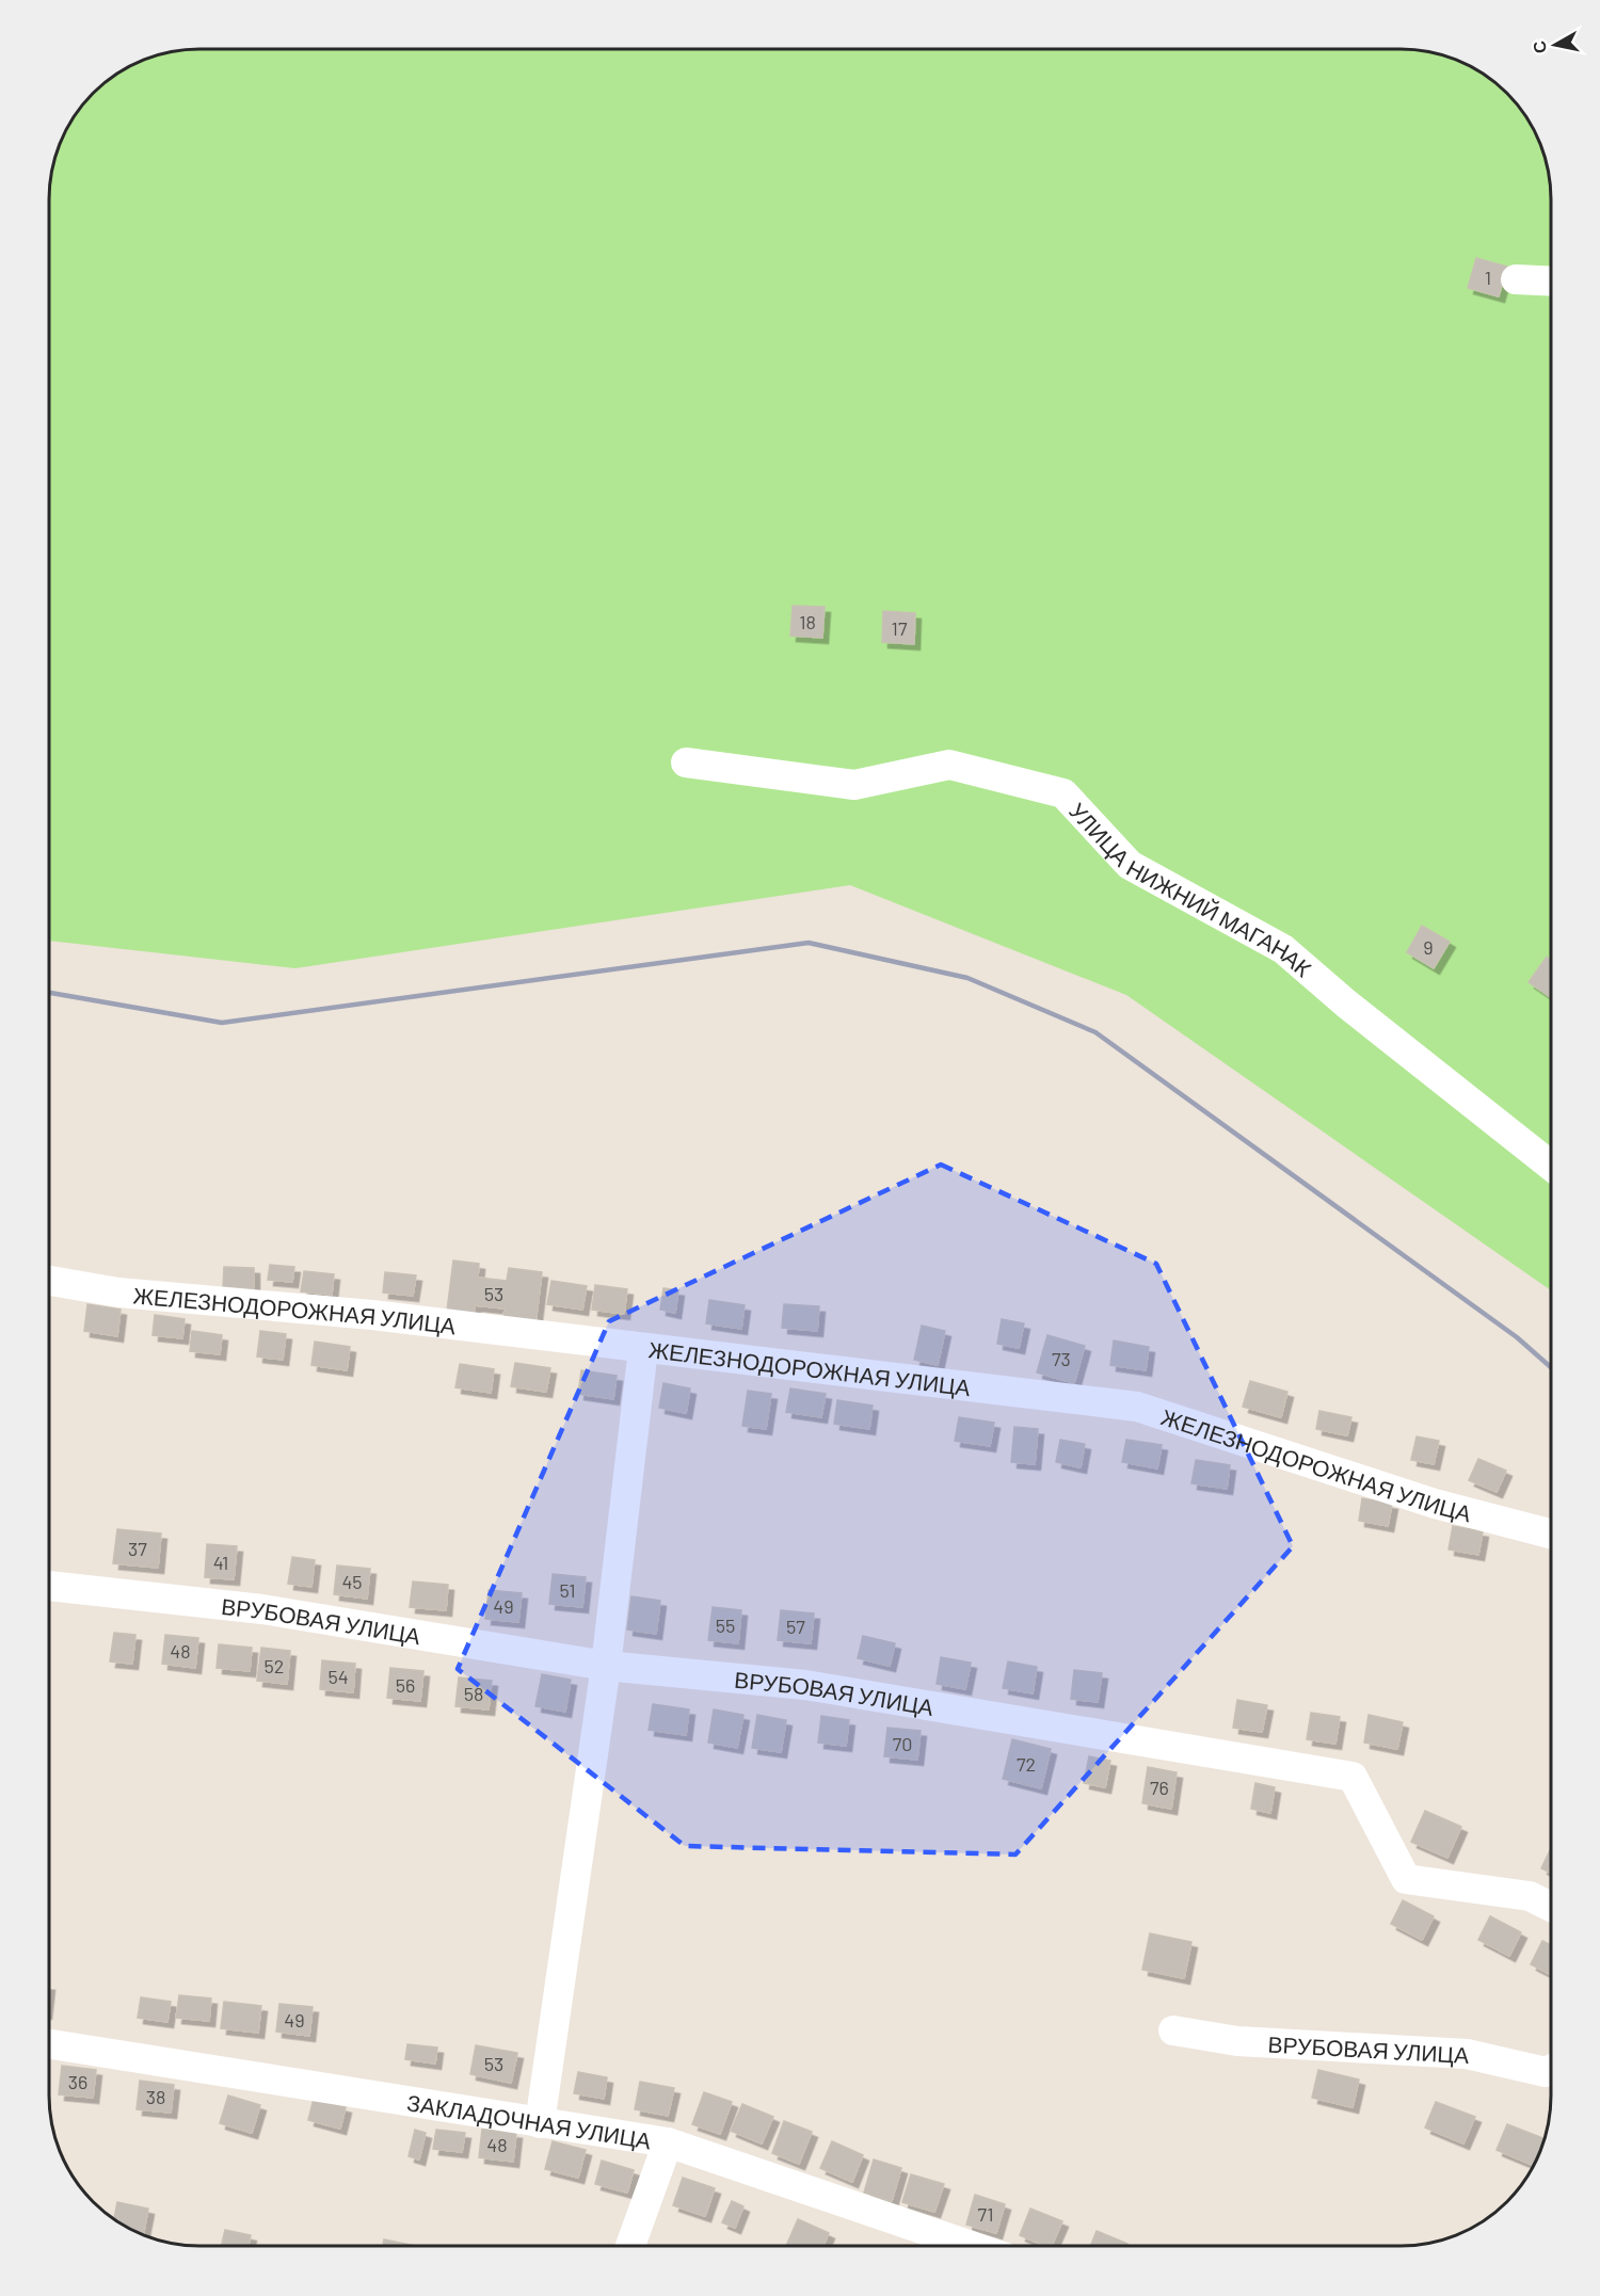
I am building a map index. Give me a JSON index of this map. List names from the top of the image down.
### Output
{
  "streets": {
    "street": [
      "УЛИЦА НИЖНИЙ МАГАНАК",
      "ЖЕЛЕЗНОДОРОЖНАЯ УЛИЦА",
      "ВРУБОВАЯ УЛИЦА",
      "ЗАКЛАДОЧНАЯ УЛИЦА"
    ]
  },
  "house_numbers": [
    "1",
    "18",
    "17",
    "9",
    "53",
    "73",
    "37",
    "41",
    "45",
    "51",
    "49",
    "55",
    "57",
    "48",
    "52",
    "54",
    "56",
    "58",
    "70",
    "72",
    "76",
    "49",
    "53",
    "36",
    "38",
    "48",
    "71"
  ],
  "north": "left"
}
